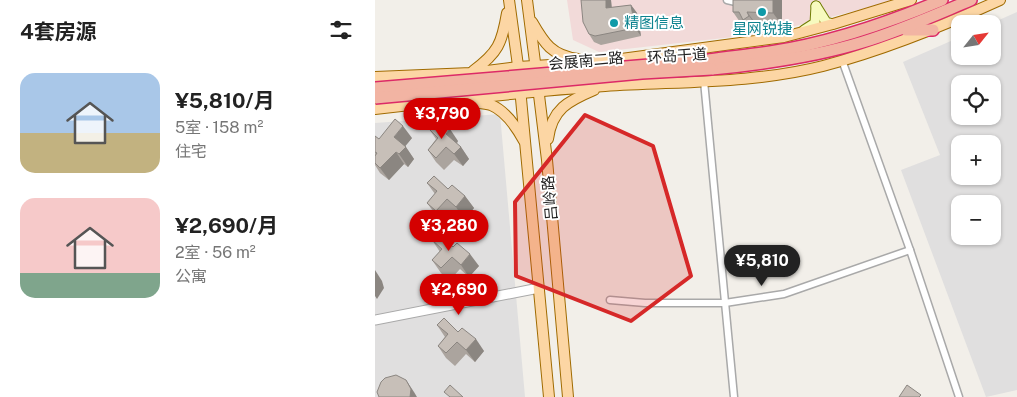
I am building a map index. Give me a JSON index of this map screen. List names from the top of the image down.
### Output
{
  "streets": {
    "highway": ["环岛干道"],
    "main road": ["会展南二路", "吕岭路"]
  },
  "crossings": [
    ["会展南二路", "吕岭路"]
  ],
  "places": ["星网锐捷", "精图信息"],
  "north": "top right",
  "page": {
    "heading": "4套房源",
    "map_buttons": ["+", "−"],
    "list": [
      {
        "name": "¥5,810/月",
        "note": "5室 · 158 m² · 住宅"
      },
      {
        "name": "¥2,690/月",
        "note": "2室 · 56 m² · 公寓"
      }
    ],
    "price": [
      "¥3,790",
      "¥3,280",
      "¥5,810",
      "¥2,690"
    ]
  }
}
